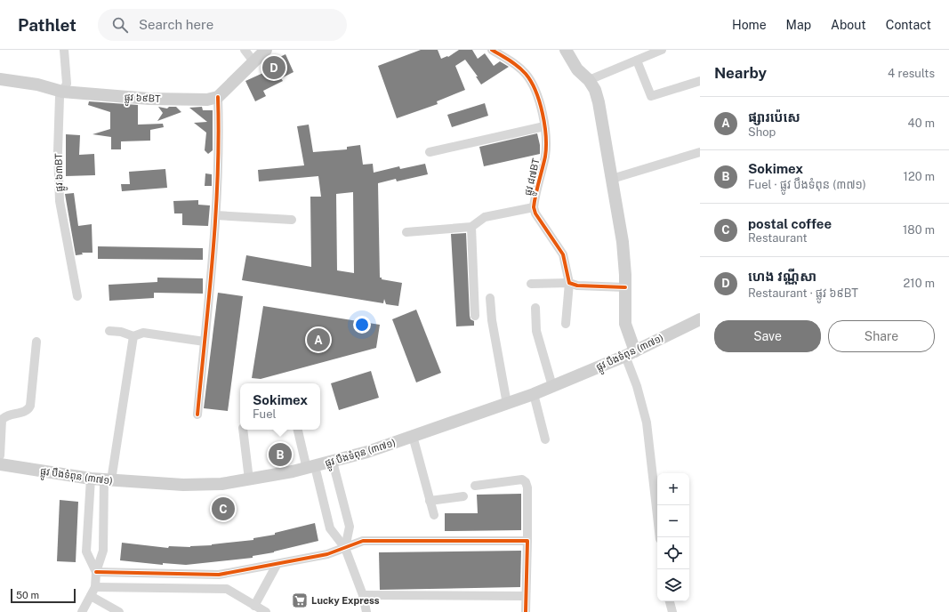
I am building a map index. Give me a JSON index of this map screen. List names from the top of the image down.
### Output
{
  "streets": {
    "main road": ["ផ្លូវ ៦៩BT", "ផ្លូវ បឹងទំពុន (៣៧១)"],
    "street": ["ផ្លូវ ៦៣BT", "ផ្លូវ ៨៧BT"]
  },
  "crossings": [
    ["ផ្លូវ ៦៩BT", "ផ្លូវ ៦៣BT"]
  ],
  "places": {
    "supermarket": ["Lucky Express"]
  },
  "scale_bar": "50 m",
  "page": {
    "header": "Pathlet",
    "search": "Search here",
    "nav": [
      "Home",
      "Map",
      "About",
      "Contact"
    ],
    "heading": ["Nearby", "4 results"],
    "pins": [
      "D",
      "A",
      "B",
      "C"
    ],
    "list": [
      {
        "mark": "A",
        "name": "ផ្សារប៉េសេ",
        "note": "Shop",
        "value": "40 m"
      },
      {
        "mark": "B",
        "name": "Sokimex",
        "note": "Fuel · ផ្លូវ បឹងទំពុន (៣៧១)",
        "value": "120 m"
      },
      {
        "mark": "C",
        "name": "postal coffee",
        "note": "Restaurant",
        "value": "180 m"
      },
      {
        "mark": "D",
        "name": "ហេង វណ្ណីសា",
        "note": "Restaurant · ផ្លូវ ៦៩BT",
        "value": "210 m"
      }
    ],
    "buttons": ["Save", "Share"],
    "popup": ["Sokimex", "Fuel"],
    "map_buttons": ["+", "−"],
    "scale": "50 m"
  }
}
